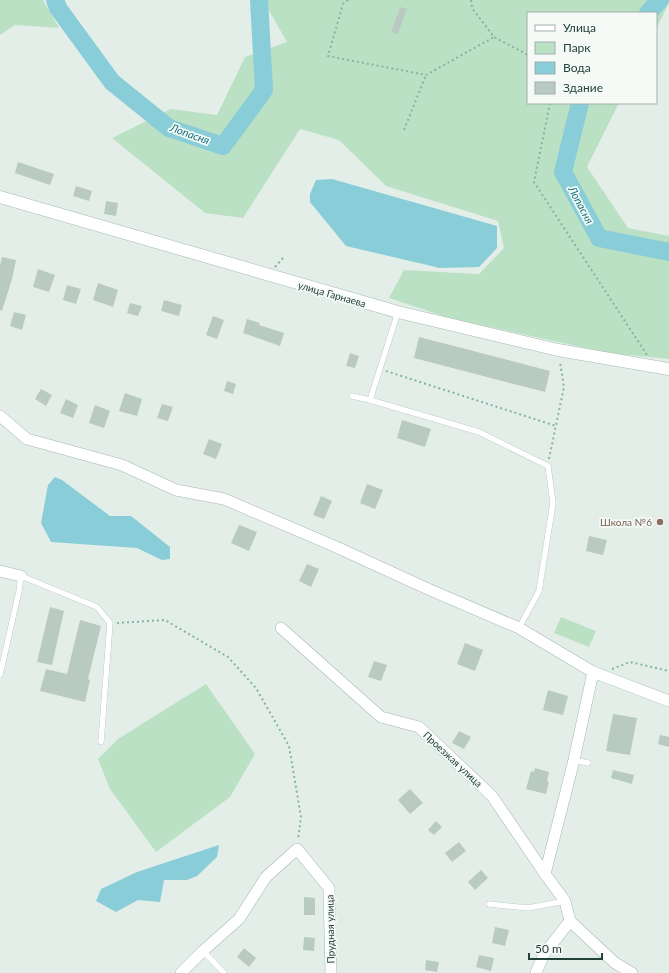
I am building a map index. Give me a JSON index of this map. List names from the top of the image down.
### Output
{
  "streets": {
    "street": ["улица Гарнаева", "Проезжая улица", "Прудная улица"]
  },
  "water": ["Лопасня"],
  "places": ["Школа №6"],
  "legend": [
    "Улица",
    "Парк",
    "Вода",
    "Здание"
  ],
  "scale_bar": "50 m"
}
